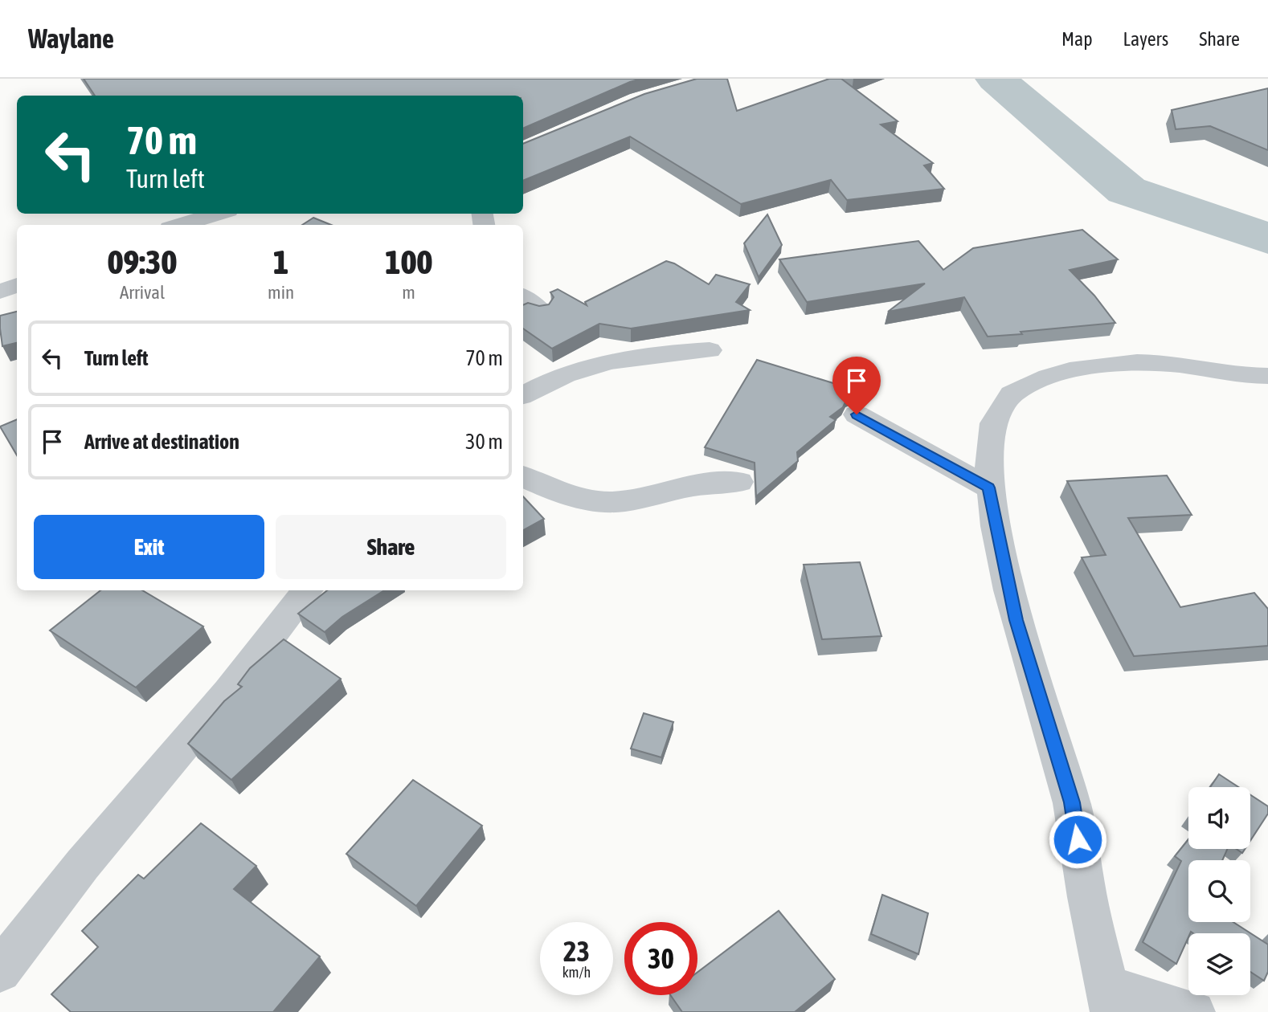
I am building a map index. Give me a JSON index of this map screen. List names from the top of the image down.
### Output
{
  "page": {
    "header": "Waylane",
    "nav": ["Map", "Layers", "Share"],
    "turn": ["70 m", "Turn left"],
    "eta": [
      "09:30",
      "Arrival",
      "1",
      "min",
      "100",
      "m"
    ],
    "list": [
      {
        "name": "Turn left",
        "value": "70 m"
      },
      {
        "name": "Arrive at destination",
        "value": "30 m"
      }
    ],
    "buttons": ["Exit", "Share"],
    "speed": "23 km/h",
    "limit": "30"
  }
}
